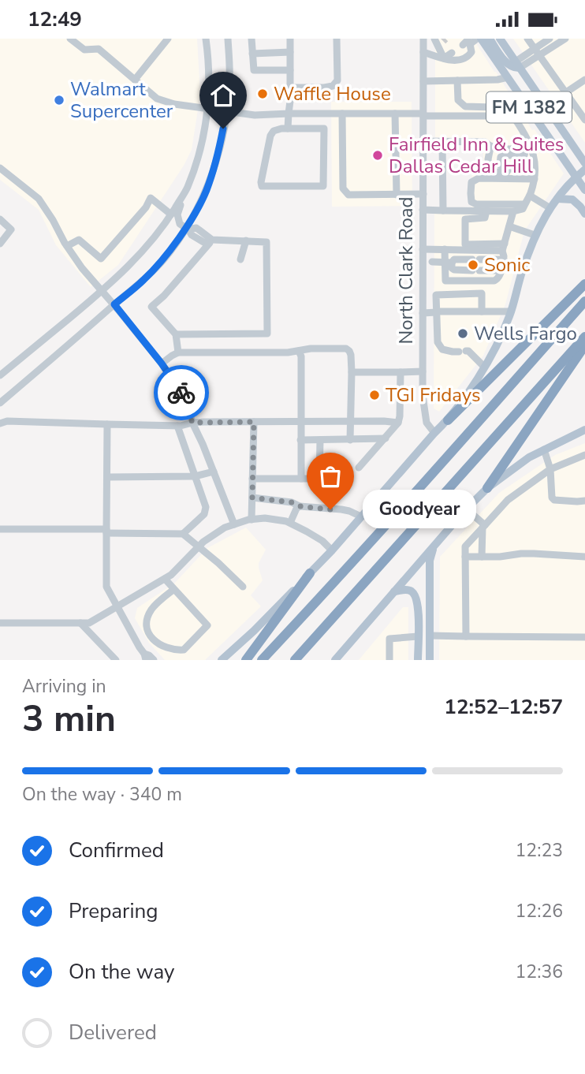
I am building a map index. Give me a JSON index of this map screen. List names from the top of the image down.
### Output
{
  "streets": {
    "main road": ["FM 1382"],
    "street": ["North Clark Road"]
  },
  "places": [
    "Waffle House",
    "Walmart Supercenter",
    "Fairfield Inn & Suites Dallas Cedar Hill",
    "Sonic",
    "Wells Fargo",
    "TGI Fridays",
    "Goodyear"
  ],
  "page": {
    "status": "12:49",
    "bubble": "Goodyear",
    "heading": ["3 min", "Arriving in", "12:52–12:57"],
    "bar": "On the way · 340 m",
    "list": [
      ["Confirmed", "12:23"],
      ["Preparing", "12:26"],
      ["On the way", "12:36"],
      "Delivered"
    ]
  }
}
